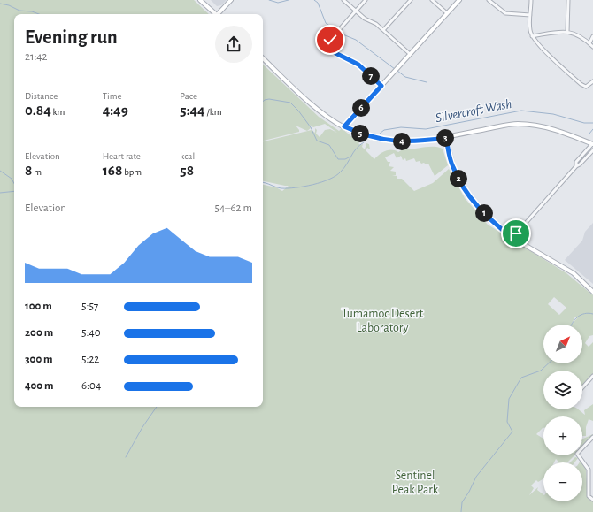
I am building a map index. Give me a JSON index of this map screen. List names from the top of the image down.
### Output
{
  "water": ["Silvercroft Wash"],
  "parks": ["Tumamoc Desert Laboratory", "Sentinel Peak Park"],
  "north": "top right",
  "page": {
    "heading": ["Evening run", "21:42"],
    "pins": [
      "7",
      "6",
      "5",
      "3",
      "4",
      "2",
      "1"
    ],
    "stats": [
      ["Distance", "0.84 km"],
      ["Time", "4:49"],
      ["Pace", "5:44 /km"],
      ["Elevation", "8 m"],
      ["Heart rate", "168 bpm"],
      ["kcal", "58"]
    ],
    "chart": ["Elevation", "54–62 m"],
    "list": [
      {
        "name": "100 m",
        "note": "5:57"
      },
      {
        "name": "200 m",
        "note": "5:40"
      },
      {
        "name": "300 m",
        "note": "5:22"
      },
      {
        "name": "400 m",
        "note": "6:04"
      }
    ],
    "map_buttons": ["+", "−"]
  }
}
